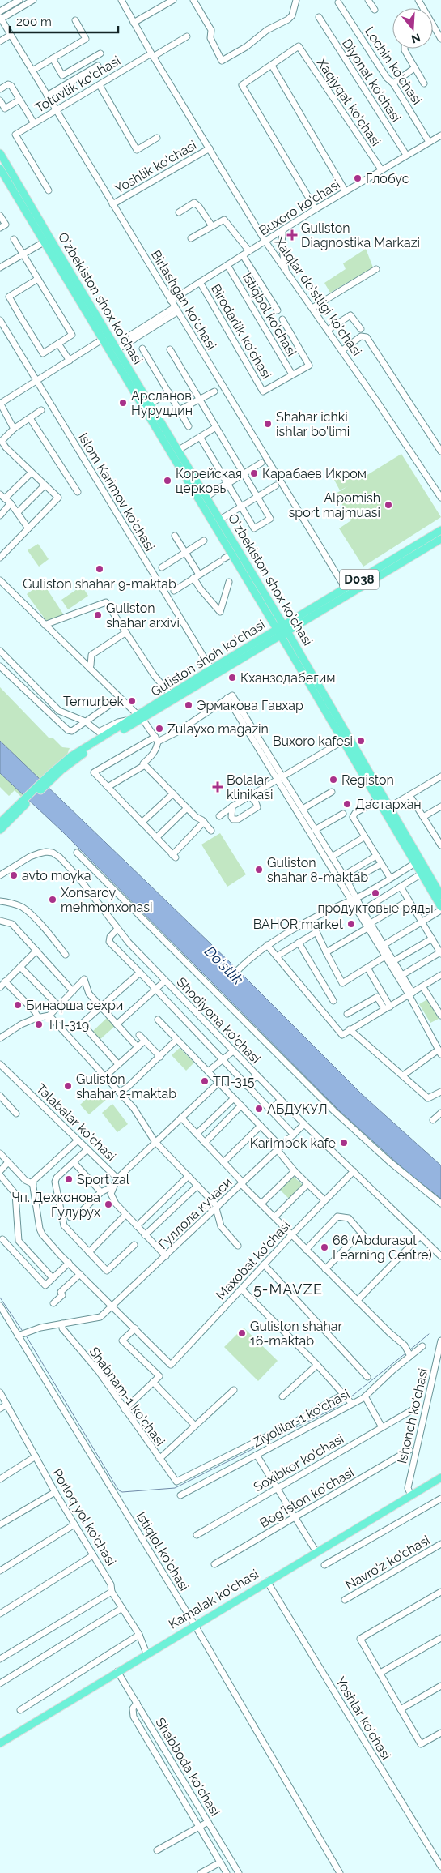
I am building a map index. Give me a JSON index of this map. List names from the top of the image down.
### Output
{
  "streets": {
    "main road": [
      "O'zbekiston shox ko'chasi",
      "D038",
      "Guliston shoh ko'chasi",
      "Kamalak ko'chasi"
    ],
    "street": [
      "Lochin ko'chasi",
      "Diyonat ko'chasi",
      "Totuvlik ko'chasi",
      "Xaqiyqat ko'chasi",
      "Yoshlik ko'chasi",
      "Buxoro ko'chasi",
      "Xalqlar do'stligi ko'chasi",
      "Birlashgan ko'chasi",
      "Istiqbol ko'chasi",
      "Birodarlik ko'chasi",
      "Islom Karimov ko'chasi",
      "Shodiyona ko'chasi",
      "Talabalar ko'chasi",
      "Гуллола кучаси",
      "Maxobat ko'chasi",
      "Shabnam-1 ko'chasi",
      "Ishonch ko'chasi",
      "Ziyolilar-1 ko'chasi",
      "Soxibkor ko'chasi",
      "Bog'iston ko'chasi",
      "Porloq yol ko'chasi",
      "Istiqlol ko'chasi",
      "Navro'z ko'chasi",
      "Yoshlar ko'chasi",
      "Shabboda ko'chasi"
    ]
  },
  "crossings": [
    ["Lochin ko'chasi", "Buxoro ko'chasi"],
    ["Diyonat ko'chasi", "Buxoro ko'chasi"],
    ["Totuvlik ko'chasi", "Xalqlar do'stligi ko'chasi"],
    ["Totuvlik ko'chasi", "Birlashgan ko'chasi"],
    ["Xaqiyqat ko'chasi", "Buxoro ko'chasi"],
    ["Yoshlik ko'chasi", "Xalqlar do'stligi ko'chasi"],
    ["Yoshlik ko'chasi", "Birlashgan ko'chasi"],
    ["Buxoro ko'chasi", "Xalqlar do'stligi ko'chasi"],
    ["Buxoro ko'chasi", "Birlashgan ko'chasi"],
    ["Buxoro ko'chasi", "Istiqbol ko'chasi"],
    ["Buxoro ko'chasi", "Birodarlik ko'chasi"],
    ["O'zbekiston shox ko'chasi", "Guliston shoh ko'chasi"],
    ["Birlashgan ko'chasi", "Guliston shoh ko'chasi"],
    ["Istiqbol ko'chasi", "Birodarlik ko'chasi"],
    ["Islom Karimov ko'chasi", "Guliston shoh ko'chasi"],
    ["Shodiyona ko'chasi", "Гуллола кучаси"],
    ["Shodiyona ko'chasi", "Maxobat ko'chasi"],
    ["Гуллола кучаси", "Shabnam-1 ko'chasi"],
    ["Ishonch ko'chasi", "Kamalak ko'chasi"],
    ["Porloq yol ko'chasi", "Kamalak ko'chasi"],
    ["Istiqlol ko'chasi", "Kamalak ko'chasi"],
    ["Kamalak ko'chasi", "Yoshlar ko'chasi"],
    ["Kamalak ko'chasi", "Shabboda ko'chasi"]
  ],
  "districts": ["5-MAVZE"],
  "water": ["Do'stlik"],
  "places": {
    "other": [
      "Глобус",
      "Арсланов Нуруддин",
      "Shahar ichki ishlar bo'limi",
      "Карабаев Икром",
      "Корейская церковь",
      "Alpomish sport majmuasi",
      "Guliston shahar 9-maktab",
      "Guliston shahar arxivi",
      "Кханзодабегим",
      "Temurbek",
      "Эрмакова Гавхар",
      "Zulayxo magazin",
      "Buxoro kafesi",
      "Registon",
      "Дастархан",
      "Guliston shahar 8-maktab",
      "avto moyka",
      "продуктовые ряды",
      "Xonsaroy mehmonxonasi",
      "BAHOR market",
      "Бинафша сехри",
      "ТП-319",
      "ТП-315",
      "Guliston shahar 2-maktab",
      "АБДУКУЛ",
      "Karimbek kafe",
      "Sport zal",
      "Чп. Дехконова Гулурух",
      "66 (Abdurasul Learning Centre)",
      "Guliston shahar 16-maktab"
    ],
    "health": ["Guliston Diagnostika Markazi", "Bolalar klinikasi"]
  },
  "scale_bar": "200 m",
  "north": "bottom"
}
